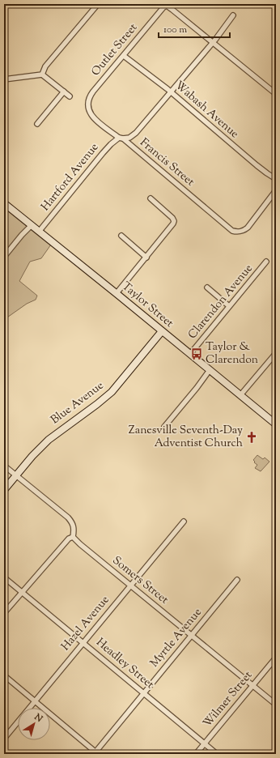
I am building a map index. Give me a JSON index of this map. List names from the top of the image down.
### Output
{
  "streets": {
    "street": [
      "Outlet Street",
      "Wabash Avenue",
      "Francis Street",
      "Hartford Avenue",
      "Clarendon Avenue",
      "Taylor Street",
      "Blue Avenue",
      "Somers Street",
      "Hazel Avenue",
      "Myrtle Avenue",
      "Headley Street",
      "Wilmer Street"
    ]
  },
  "crossings": [
    ["Outlet Street", "Wabash Avenue"],
    ["Outlet Street", "Francis Street"],
    ["Outlet Street", "Hartford Avenue"],
    ["Wabash Avenue", "Hartford Avenue"],
    ["Francis Street", "Hartford Avenue"],
    ["Hartford Avenue", "Taylor Street"],
    ["Clarendon Avenue", "Taylor Street"],
    ["Taylor Street", "Blue Avenue"],
    ["Somers Street", "Hazel Avenue"],
    ["Somers Street", "Myrtle Avenue"],
    ["Somers Street", "Wilmer Street"],
    ["Hazel Avenue", "Headley Street"],
    ["Myrtle Avenue", "Headley Street"],
    ["Headley Street", "Wilmer Street"]
  ],
  "places": {
    "bus stop": ["Taylor & Clarendon"],
    "church": ["Zanesville Seventh-Day Adventist Church"]
  },
  "scale_bar": "100 m",
  "north": "top right"
}
